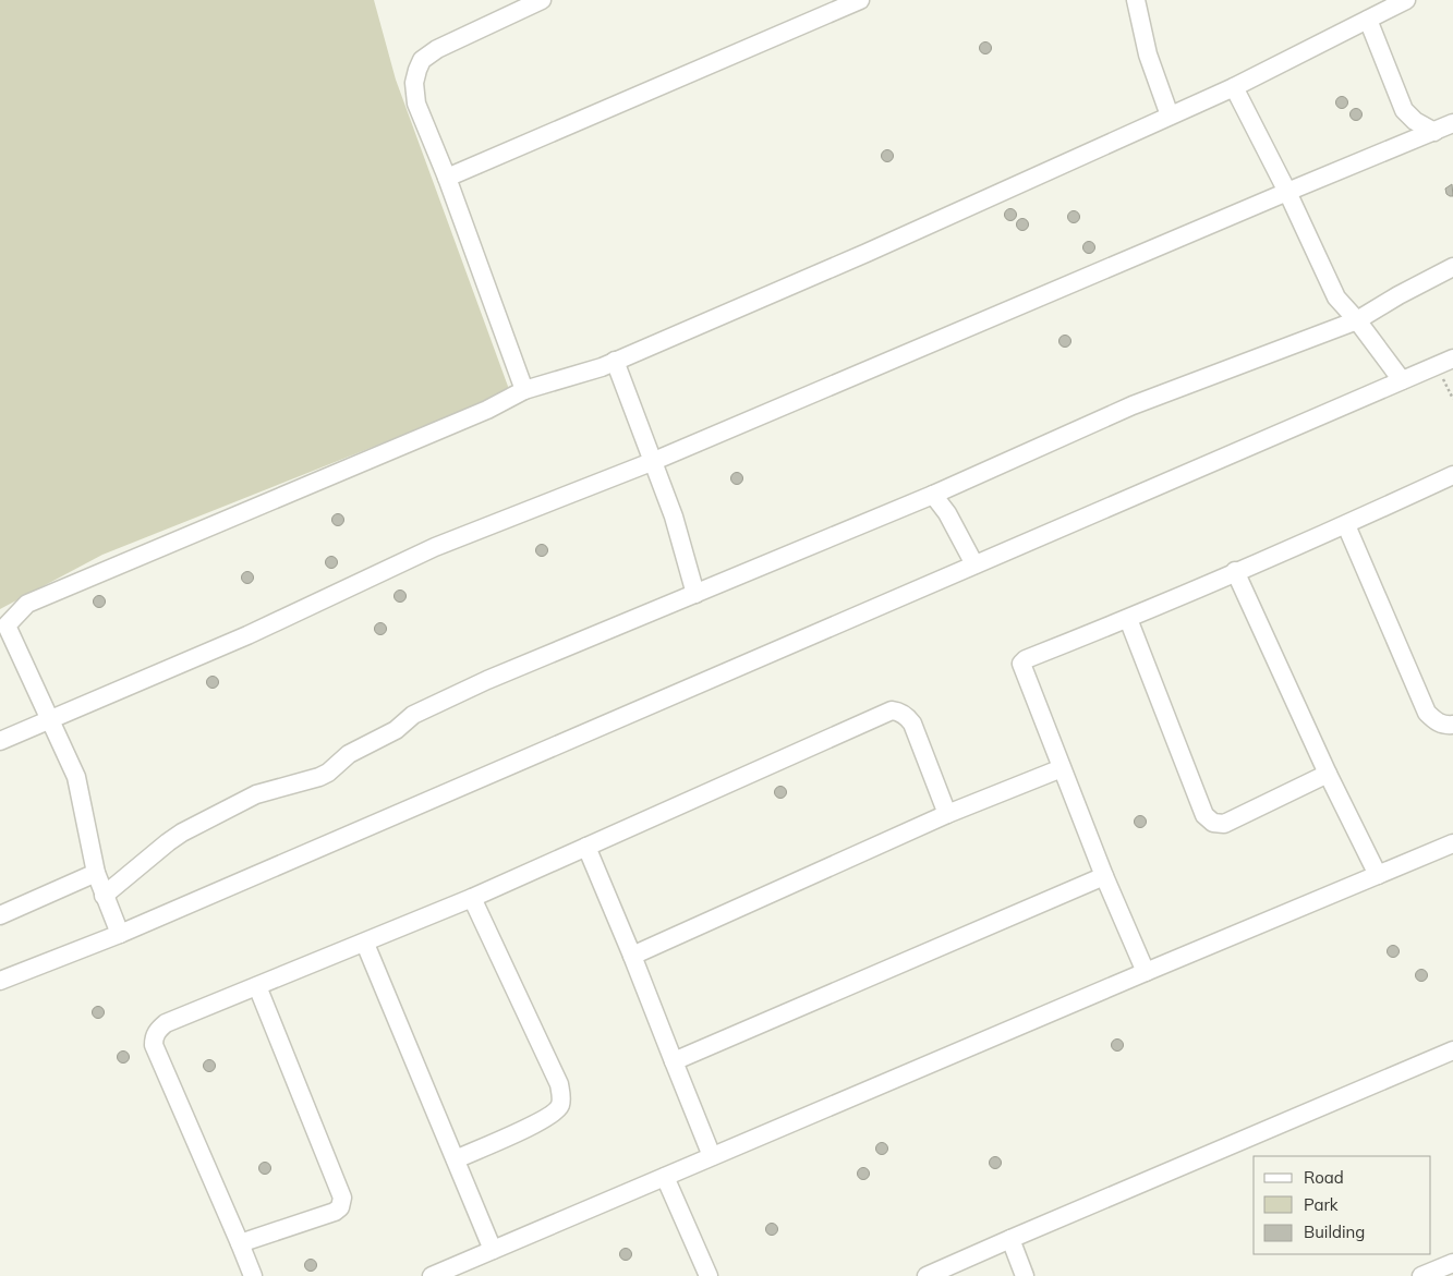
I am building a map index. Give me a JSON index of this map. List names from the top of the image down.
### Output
{
  "legend": ["Road", "Park", "Building"]
}
